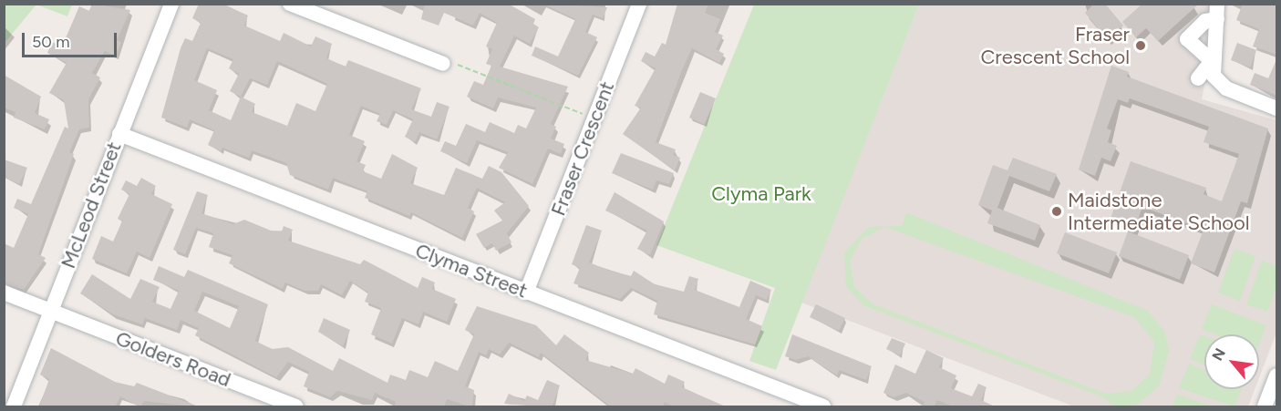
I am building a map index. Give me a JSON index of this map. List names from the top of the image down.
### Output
{
  "streets": {
    "street": [
      "Fraser Crescent",
      "McLeod Street",
      "Clyma Street",
      "Golders Road"
    ]
  },
  "crossings": [
    ["Fraser Crescent", "Clyma Street"],
    ["McLeod Street", "Clyma Street"],
    ["McLeod Street", "Golders Road"]
  ],
  "parks": ["Clyma Park"],
  "places": ["Fraser Crescent School", "Maidstone Intermediate School"],
  "scale_bar": "50 m",
  "north": "top left"
}
